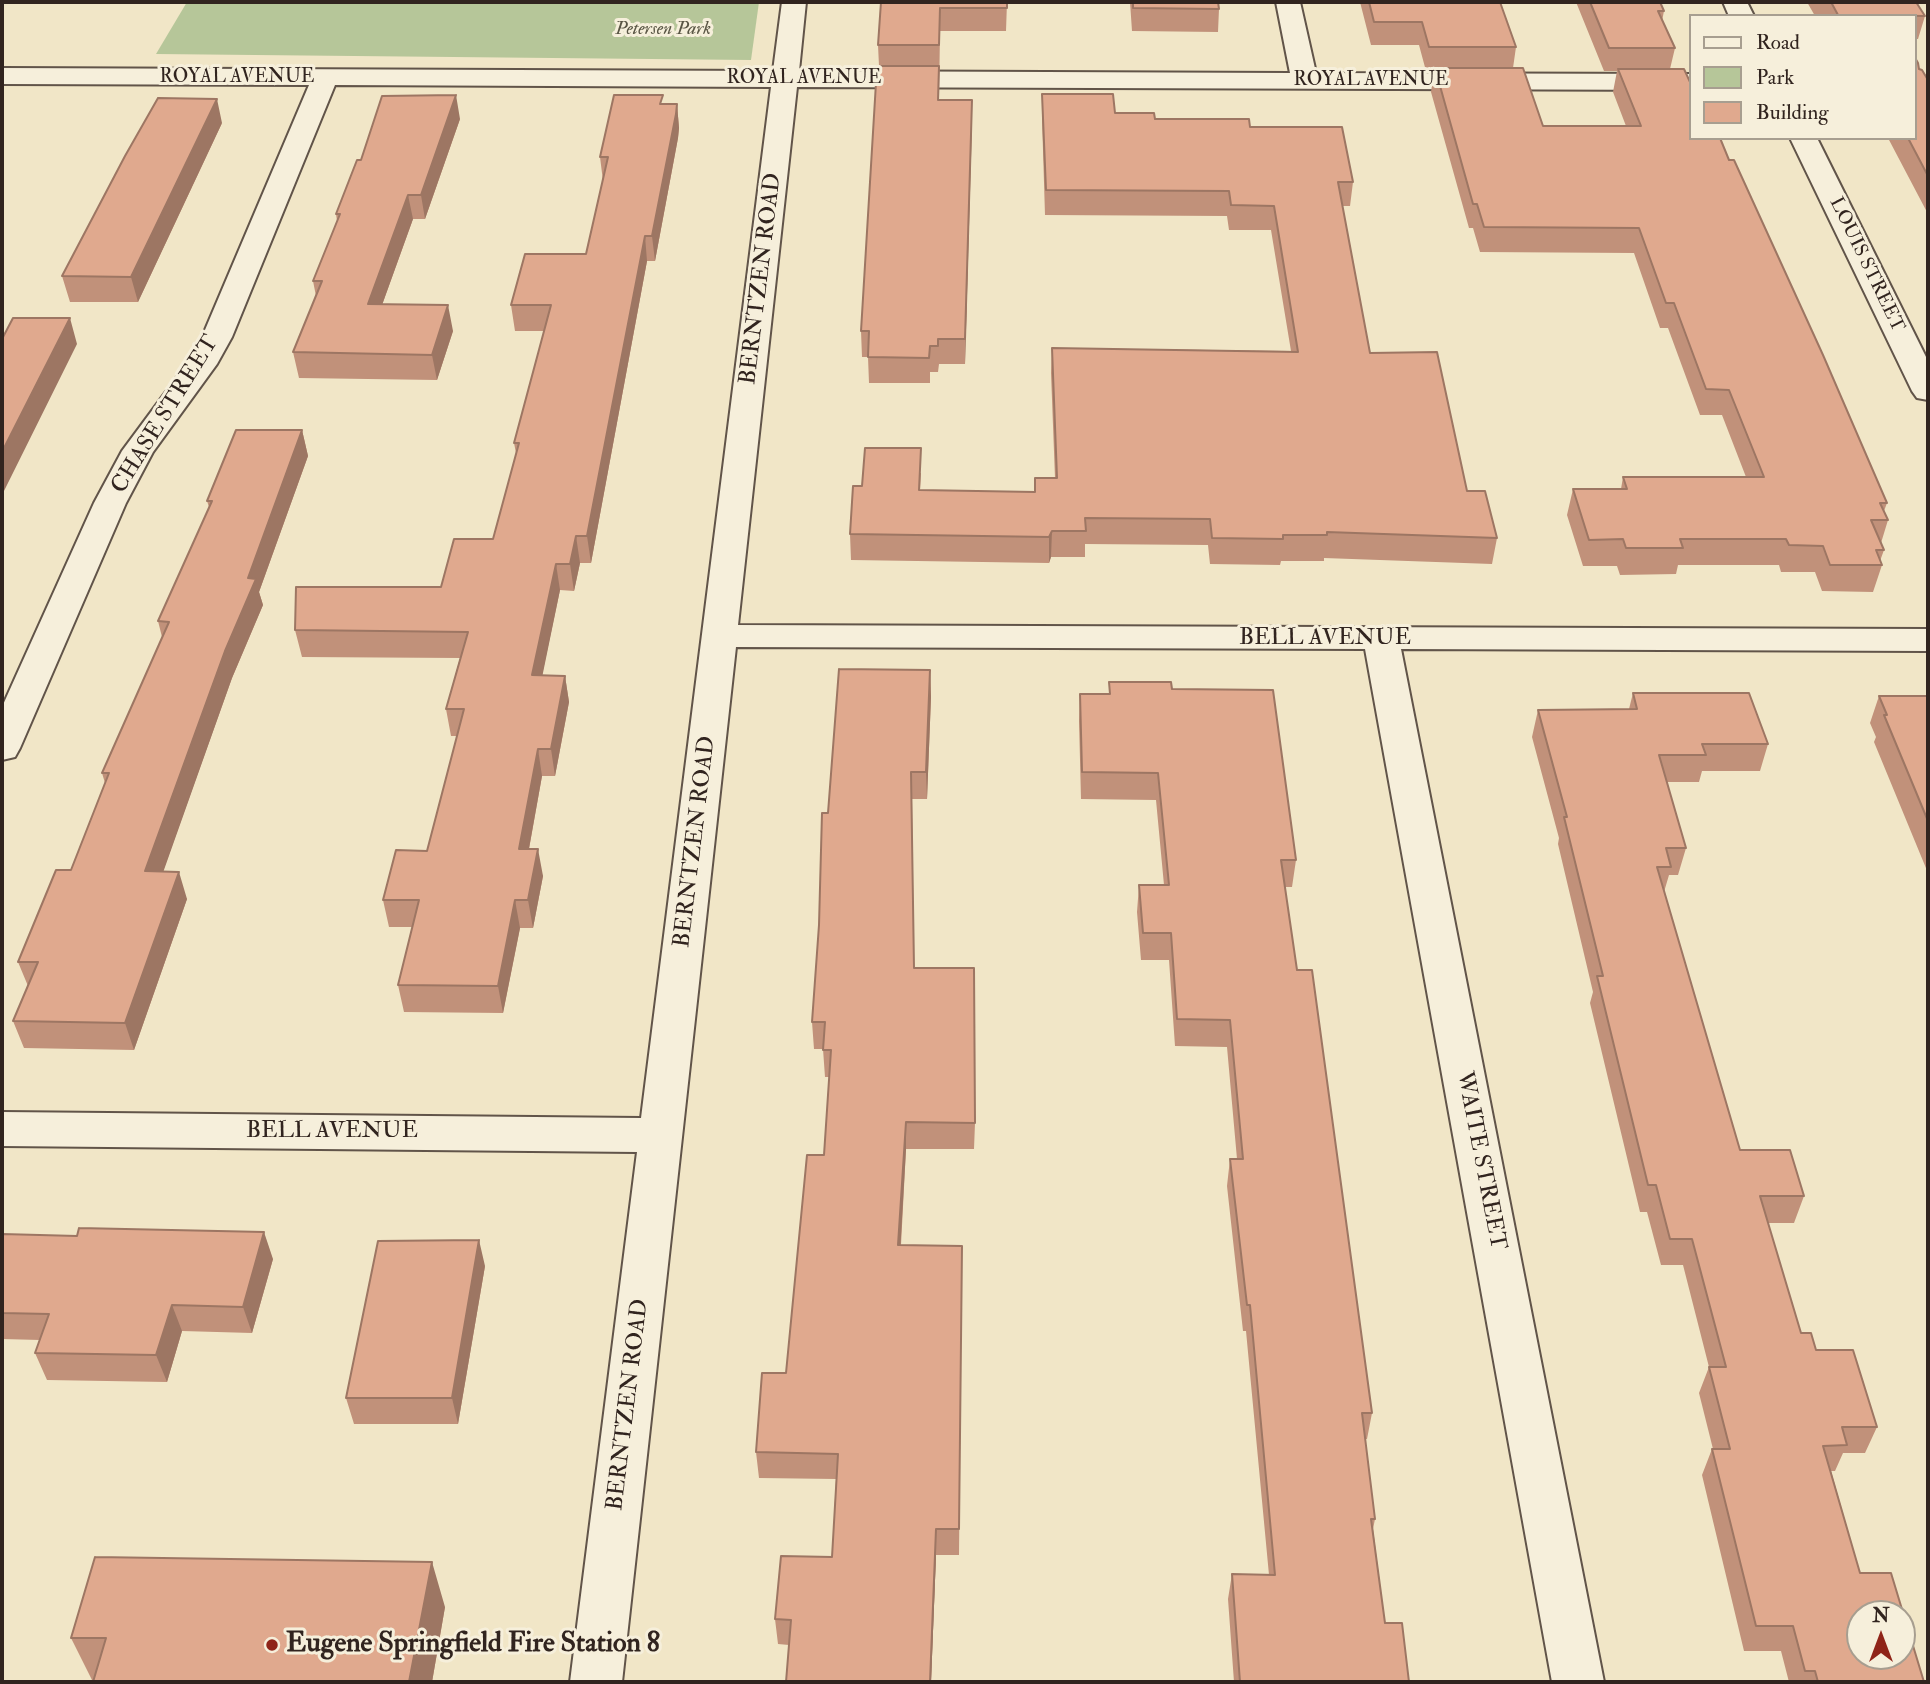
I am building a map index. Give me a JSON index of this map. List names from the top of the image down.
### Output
{
  "streets": {
    "street": [
      "ROYAL AVENUE",
      "LOUIS STREET",
      "BERNTZEN ROAD",
      "CHASE STREET",
      "BELL AVENUE",
      "WAITE STREET"
    ]
  },
  "crossings": [
    ["ROYAL AVENUE", "BERNTZEN ROAD"],
    ["ROYAL AVENUE", "CHASE STREET"],
    ["BERNTZEN ROAD", "BELL AVENUE"],
    ["BELL AVENUE", "WAITE STREET"]
  ],
  "parks": ["Petersen Park"],
  "places": ["Eugene Springfield Fire Station 8"],
  "legend": ["Road", "Park", "Building"],
  "north": "top"
}
